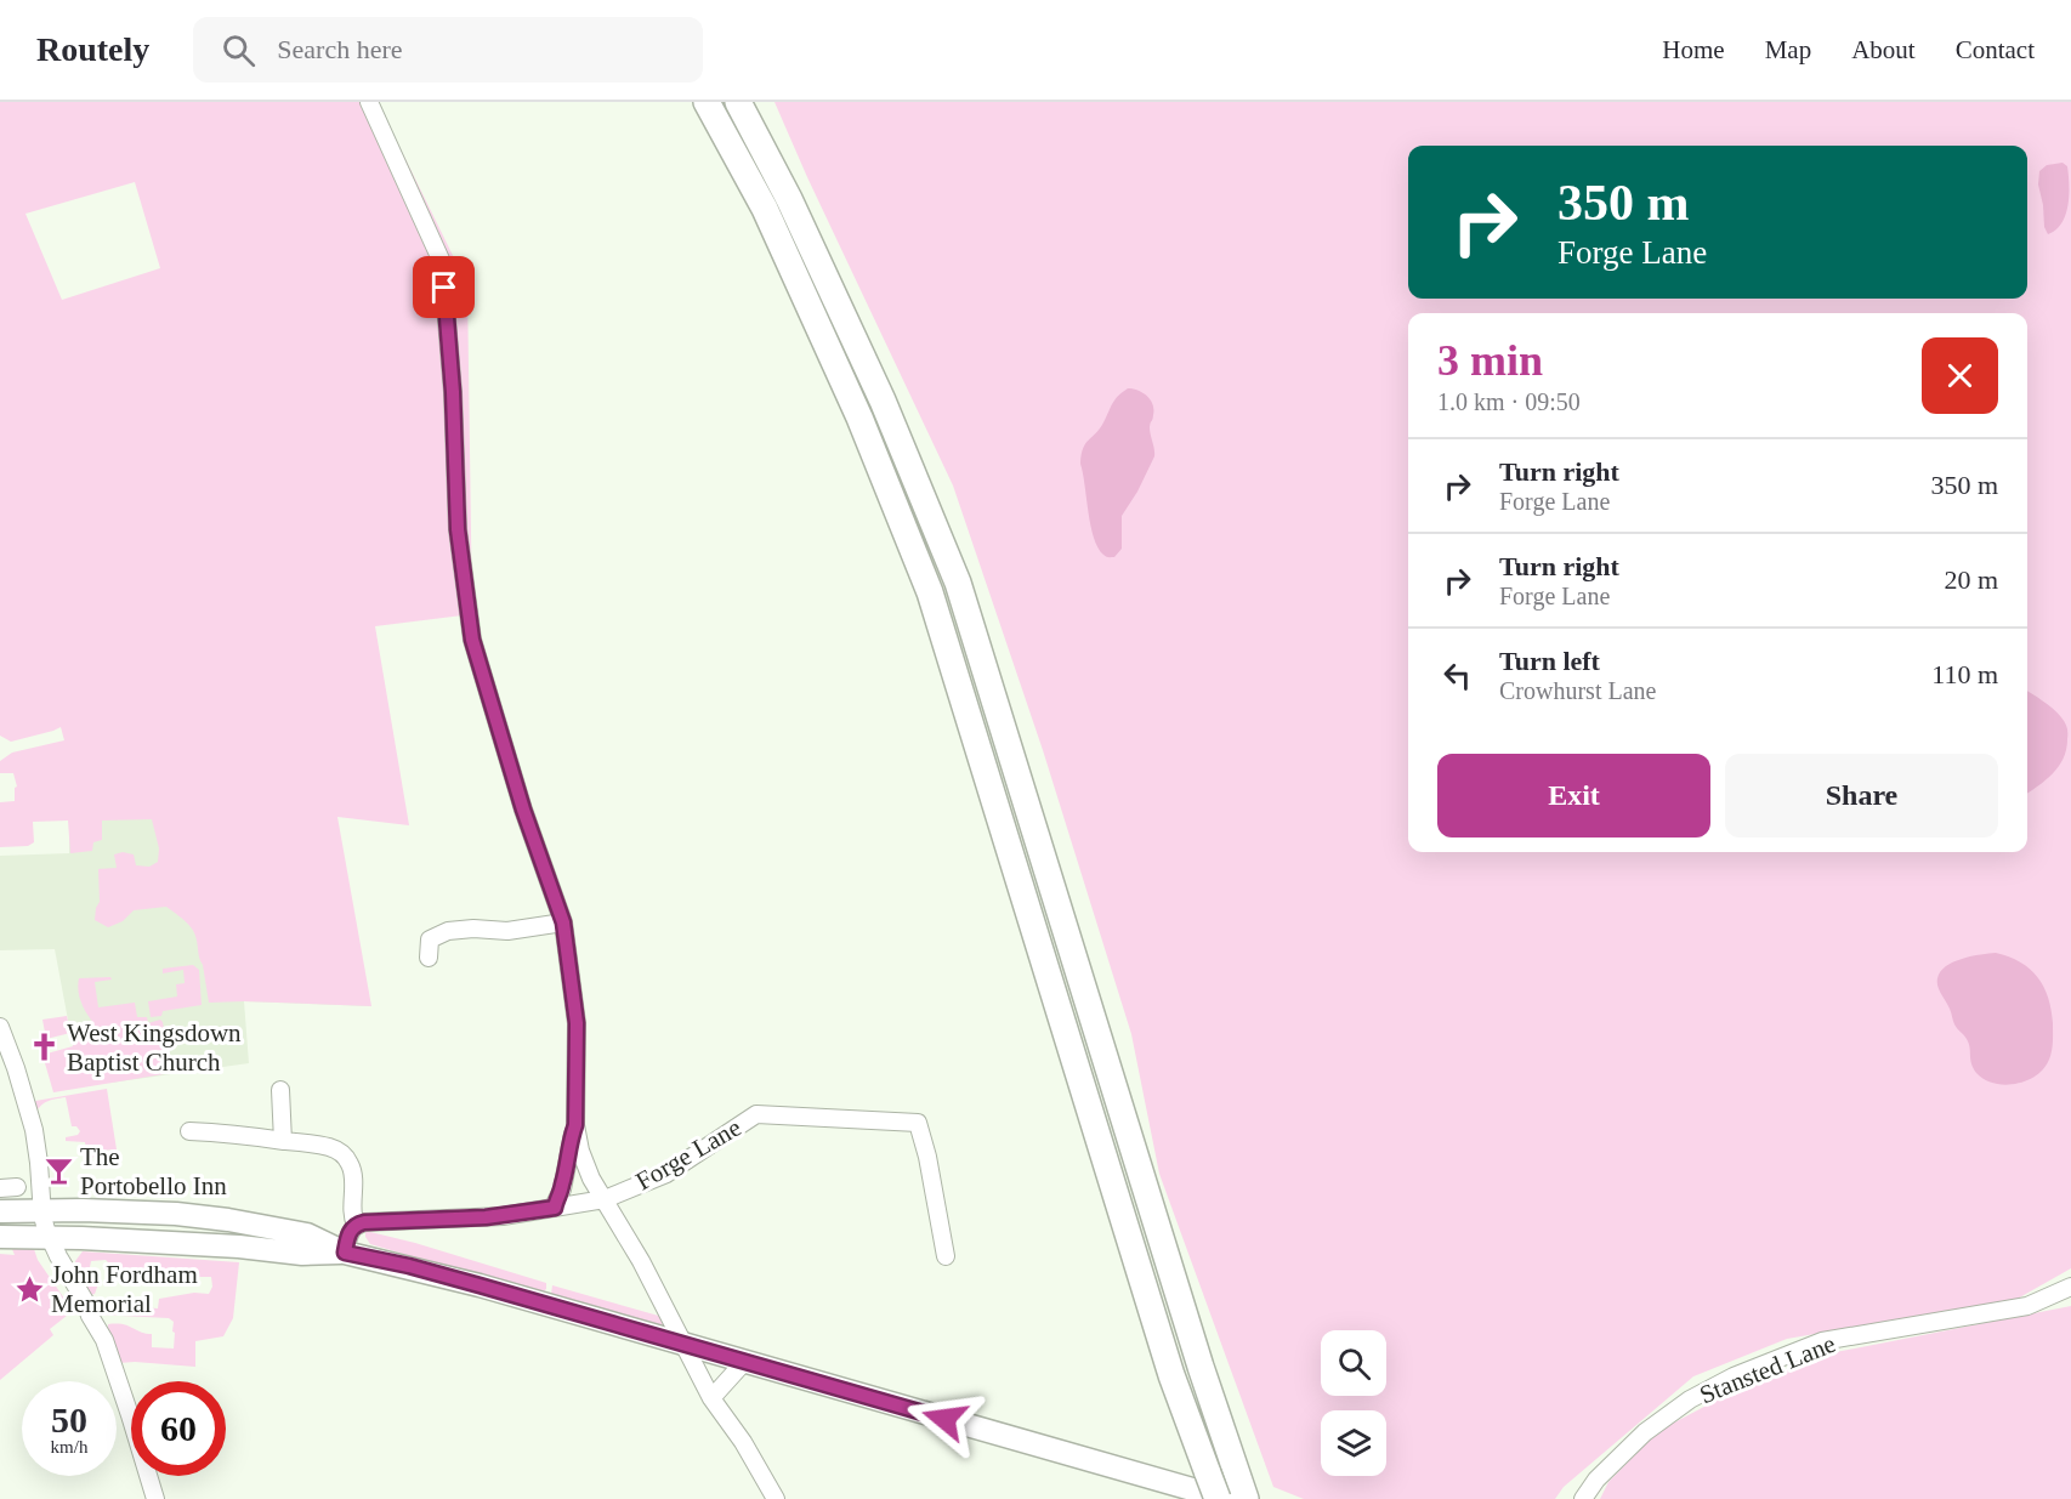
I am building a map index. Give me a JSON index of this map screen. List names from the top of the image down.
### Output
{
  "streets": {
    "street": ["Forge Lane", "Stansted Lane"]
  },
  "places": {
    "church": ["West Kingsdown Baptist Church"],
    "bar": ["The Portobello Inn"],
    "place": ["John Fordham Memorial"]
  },
  "page": {
    "header": "Routely",
    "search": "Search here",
    "nav": [
      "Home",
      "Map",
      "About",
      "Contact"
    ],
    "turn": ["350 m", "Forge Lane"],
    "heading": ["3 min", "1.0 km · 09:50"],
    "list": [
      {
        "name": "Turn right",
        "note": "Forge Lane",
        "value": "350 m"
      },
      {
        "name": "Turn right",
        "note": "Forge Lane",
        "value": "20 m"
      },
      {
        "name": "Turn left",
        "note": "Crowhurst Lane",
        "value": "110 m"
      }
    ],
    "buttons": ["Exit", "Share"],
    "speed": "50 km/h",
    "limit": "60"
  }
}
